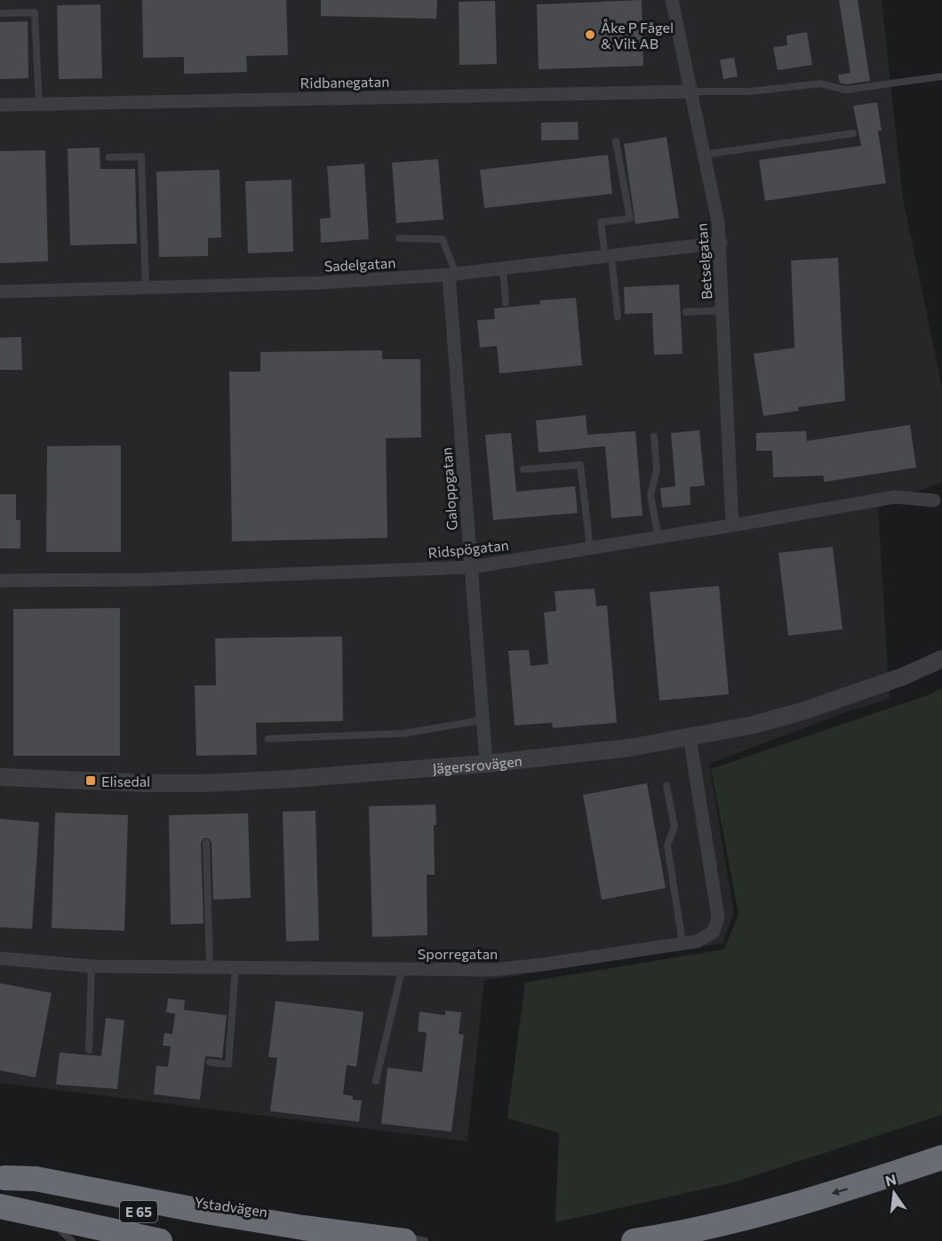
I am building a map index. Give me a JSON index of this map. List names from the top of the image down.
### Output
{
  "streets": {
    "highway": ["Ystadvägen", "E 65"],
    "street": [
      "Ridbanegatan",
      "Betselgatan",
      "Sadelgatan",
      "Galoppgatan",
      "Ridspögatan",
      "Jägersrovägen",
      "Sporregatan"
    ]
  },
  "crossings": [
    ["Ridbanegatan", "Betselgatan"],
    ["Betselgatan", "Sadelgatan"],
    ["Betselgatan", "Ridspögatan"],
    ["Sadelgatan", "Galoppgatan"],
    ["Galoppgatan", "Ridspögatan"],
    ["Galoppgatan", "Jägersrovägen"],
    ["Jägersrovägen", "Sporregatan"]
  ],
  "places": {
    "other": ["Åke P Fågel & Vilt AB"],
    "transit": ["Elisedal"]
  },
  "north": "top"
}
